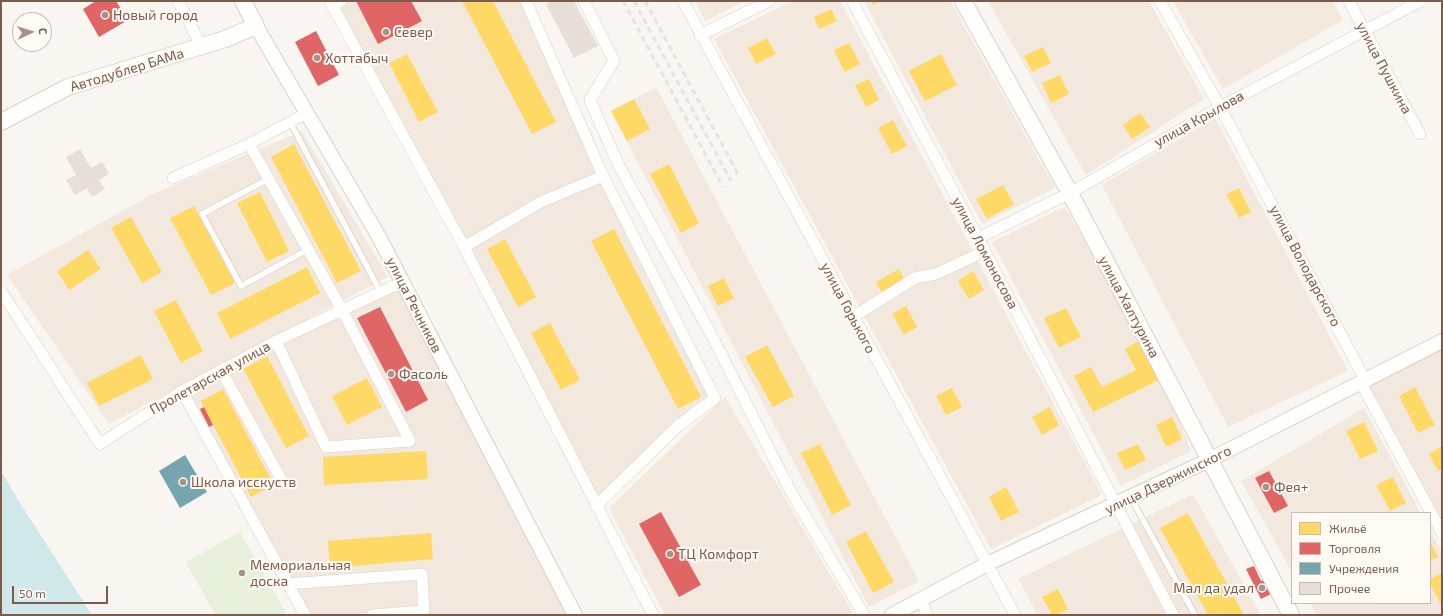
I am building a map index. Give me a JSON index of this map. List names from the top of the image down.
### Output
{
  "streets": {
    "main road": ["Автодублер БАМа", "улица Речников", "улица Халтурина"],
    "street": [
      "улица Пушкина",
      "улица Крылова",
      "улица Ломоносова",
      "улица Володарского",
      "улица Горького",
      "Пролетарская улица",
      "улица Дзержинского"
    ]
  },
  "crossings": [
    ["улица Пушкина", "улица Крылова"],
    ["Автодублер БАМа", "улица Речников"],
    ["улица Крылова", "улица Ломоносова"],
    ["улица Крылова", "улица Володарского"],
    ["улица Крылова", "улица Халтурина"],
    ["улица Ломоносова", "улица Дзержинского"],
    ["улица Володарского", "улица Дзержинского"],
    ["улица Речников", "Пролетарская улица"],
    ["улица Халтурина", "улица Дзержинского"],
    ["улица Горького", "улица Дзержинского"]
  ],
  "places": [
    "Новый город",
    "Север",
    "Хоттабыч",
    "Фасоль",
    "Школа исскуств",
    "Фея+",
    "ТЦ Комфорт",
    "Мемориальная доска",
    "Мал да удал"
  ],
  "legend": [
    "Жильё",
    "Торговля",
    "Учреждения",
    "Прочее"
  ],
  "scale_bar": "50 m",
  "north": "right"
}
